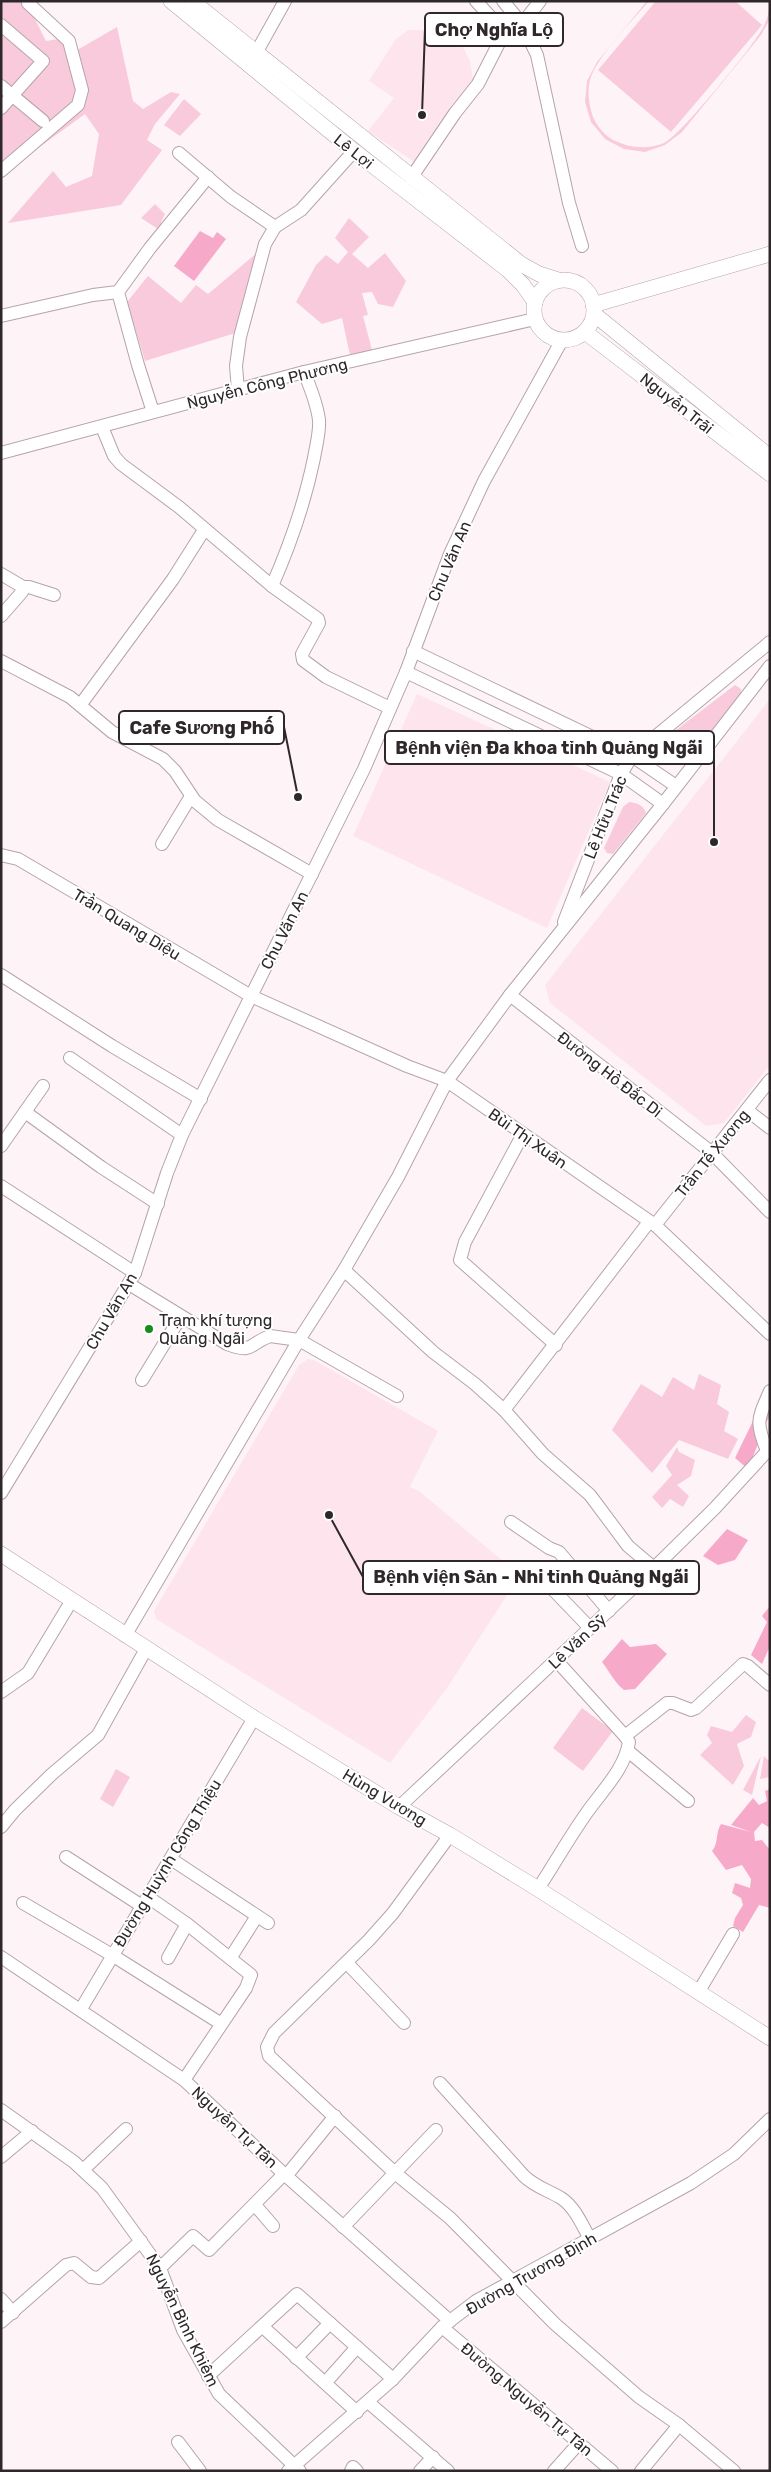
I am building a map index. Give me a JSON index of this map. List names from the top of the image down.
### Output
{
  "streets": {
    "main road": ["Lê Lợi", "Nguyễn Trãi", "Hùng Vương"],
    "street": [
      "Nguyễn Công Phương",
      "Chu Văn An",
      "Lê Hữu Trác",
      "Trần Quang Diệu",
      "Đường Hồ Đắc Di",
      "Bùi Thị Xuân",
      "Trần Tế Xương",
      "Lê Văn Sỹ",
      "Đường Huỳnh Công Thiệu",
      "Nguyễn Tự Tân",
      "Đường Trương Định",
      "Nguyễn Bình Khiêm",
      "Đường Nguyễn Tự Tân"
    ]
  },
  "crossings": [
    ["Lê Lợi", "Nguyễn Công Phương"],
    ["Lê Lợi", "Nguyễn Trãi"],
    ["Lê Lợi", "Chu Văn An"],
    ["Nguyễn Công Phương", "Nguyễn Trãi"],
    ["Nguyễn Công Phương", "Chu Văn An"],
    ["Nguyễn Trãi", "Chu Văn An"],
    ["Chu Văn An", "Trần Quang Diệu"],
    ["Chu Văn An", "Bùi Thị Xuân"],
    ["Lê Hữu Trác", "Đường Hồ Đắc Di"],
    ["Lê Hữu Trác", "Bùi Thị Xuân"],
    ["Lê Hữu Trác", "Hùng Vương"],
    ["Trần Quang Diệu", "Bùi Thị Xuân"],
    ["Đường Hồ Đắc Di", "Trần Tế Xương"],
    ["Bùi Thị Xuân", "Trần Tế Xương"],
    ["Lê Văn Sỹ", "Hùng Vương"],
    ["Hùng Vương", "Đường Huỳnh Công Thiệu"],
    ["Đường Huỳnh Công Thiệu", "Nguyễn Tự Tân"],
    ["Nguyễn Tự Tân", "Đường Trương Định"],
    ["Nguyễn Tự Tân", "Đường Nguyễn Tự Tân"],
    ["Đường Trương Định", "Nguyễn Bình Khiêm"],
    ["Đường Trương Định", "Đường Nguyễn Tự Tân"]
  ],
  "places": [
    "Chợ Nghĩa Lộ",
    "Cafe Sương Phố",
    "Bệnh viện Đa khoa tỉnh Quảng Ngãi",
    "Trạm khí tượng Quảng Ngãi",
    "Bệnh viện Sản - Nhi tỉnh Quảng Ngãi"
  ]
}
